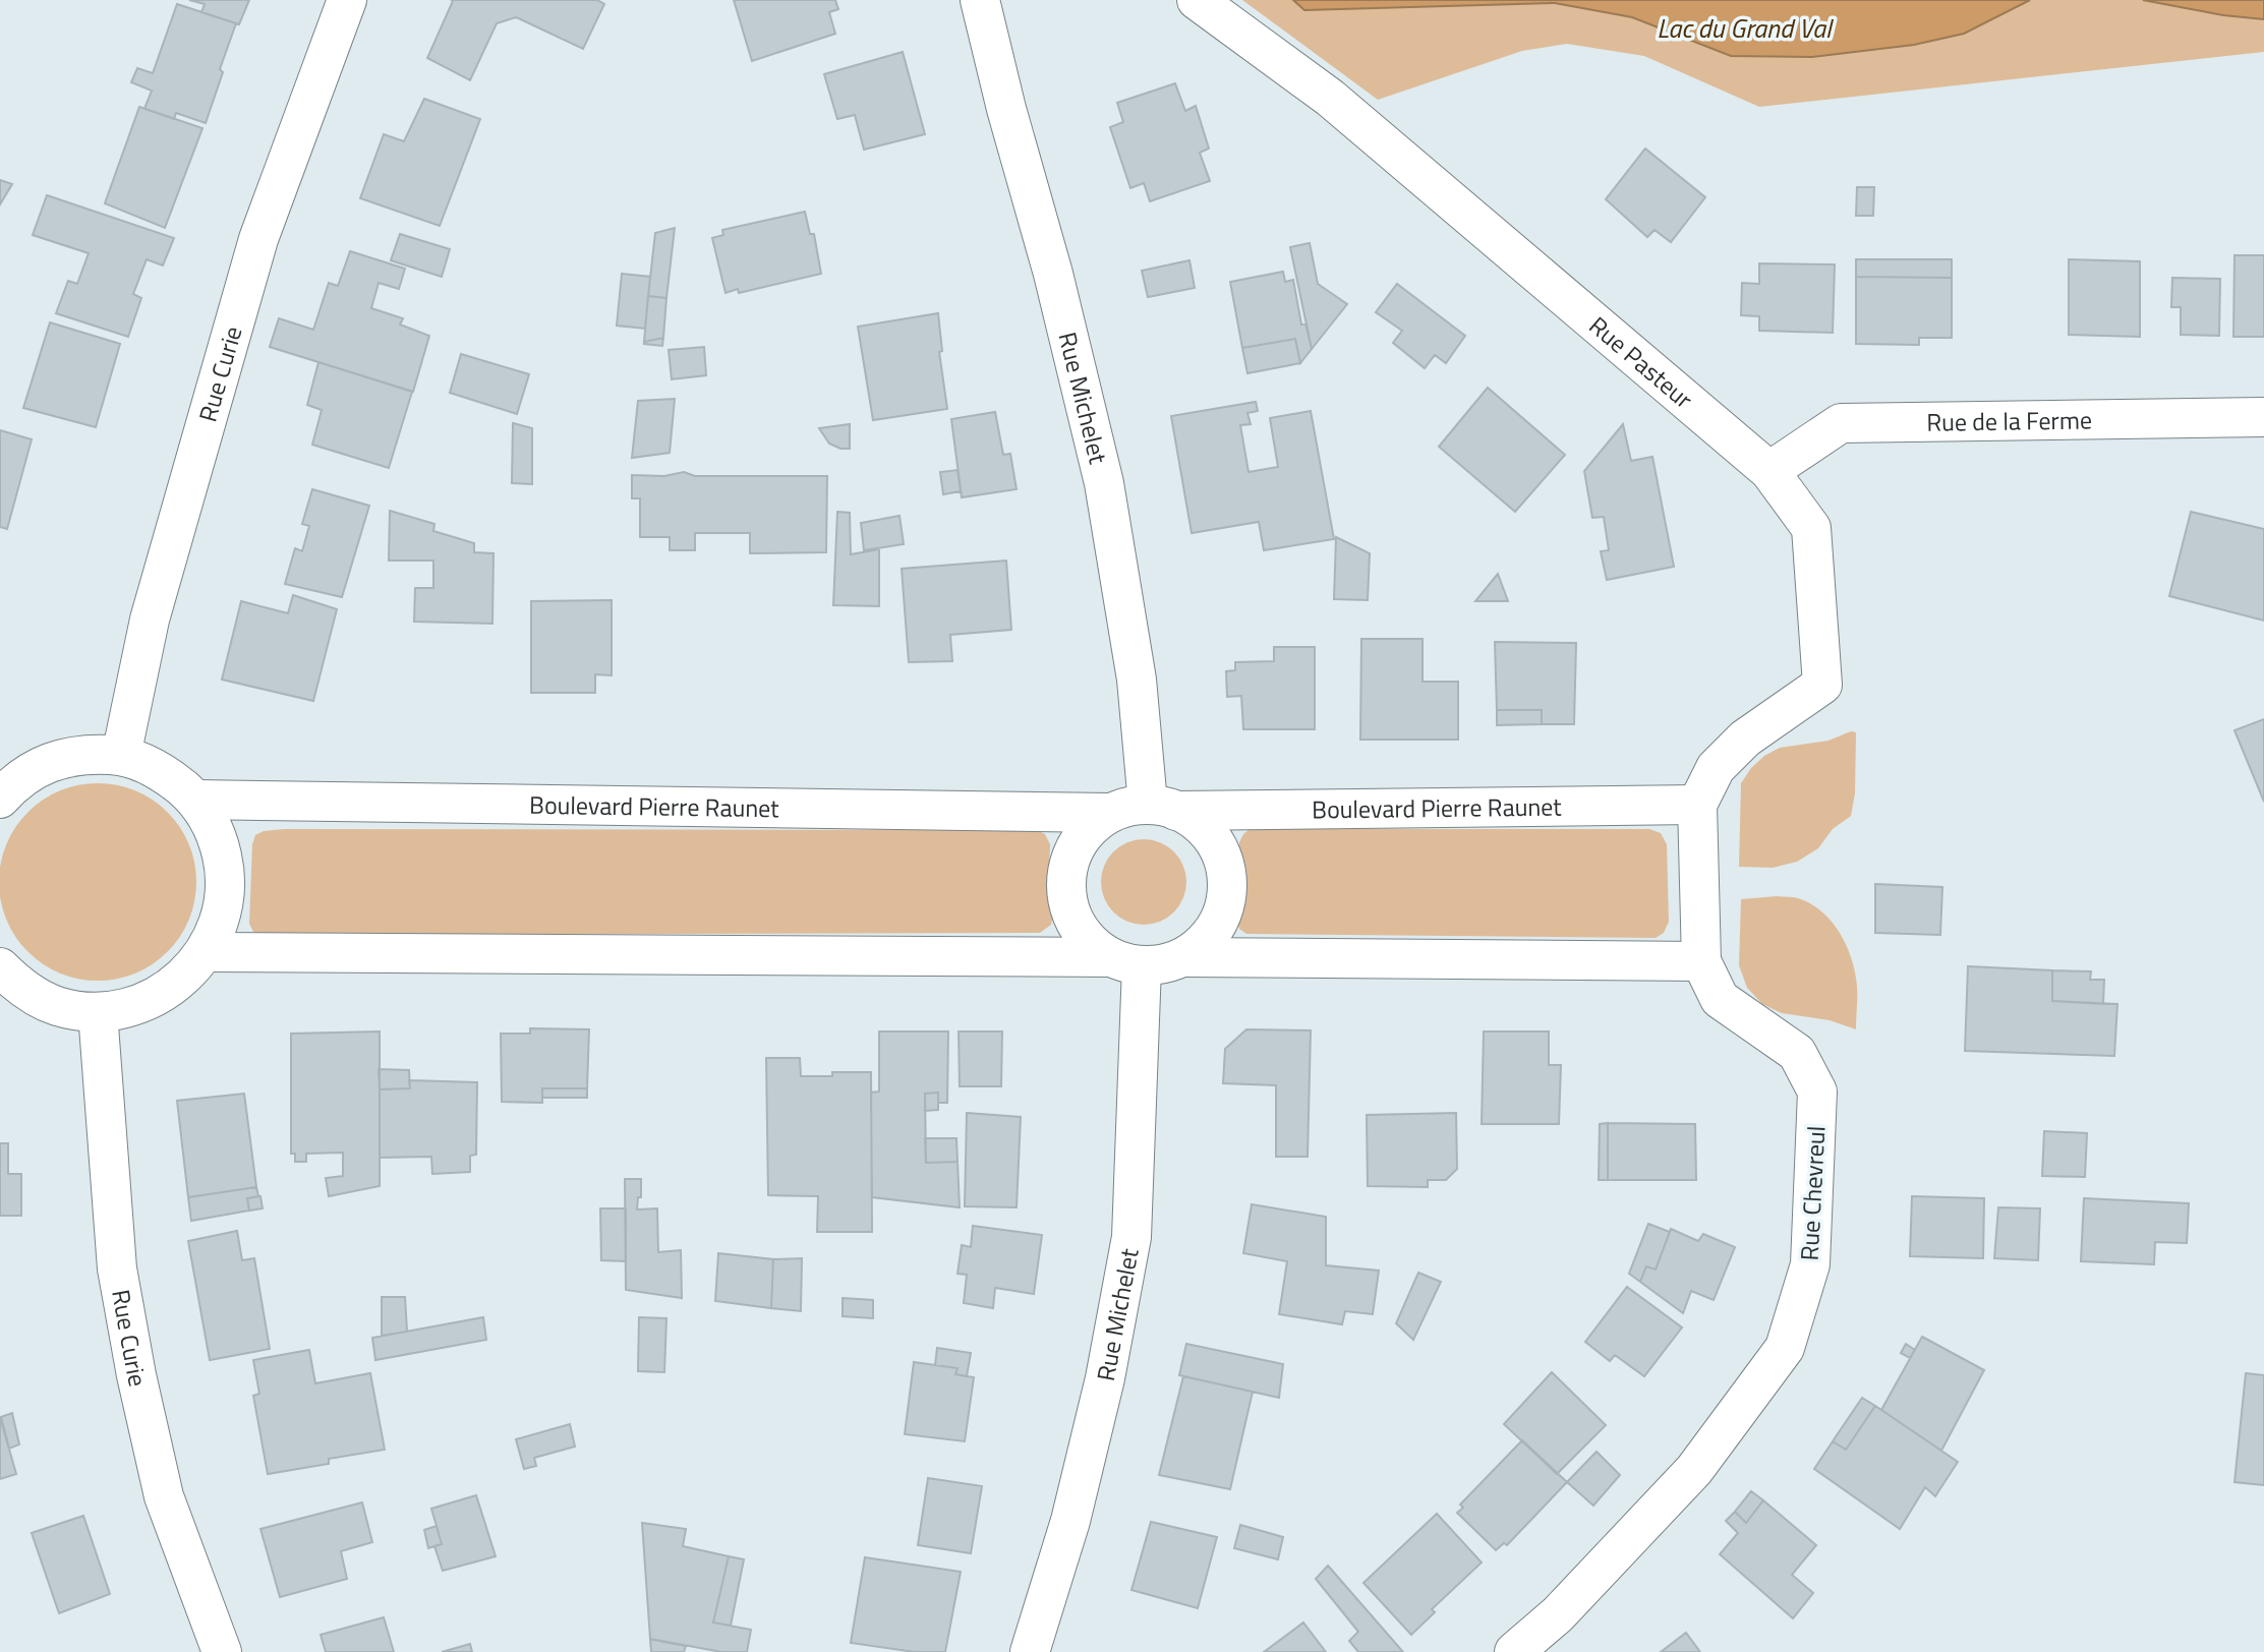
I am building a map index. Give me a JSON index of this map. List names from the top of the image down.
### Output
{
  "streets": {
    "street": [
      "Rue Pasteur",
      "Rue Curie",
      "Rue Michelet",
      "Rue de la Ferme",
      "Boulevard Pierre Raunet",
      "Rue Chevreul"
    ]
  },
  "crossings": [
    ["Rue Pasteur", "Rue de la Ferme"],
    ["Rue Pasteur", "Boulevard Pierre Raunet"],
    ["Rue Pasteur", "Rue Chevreul"],
    ["Rue Michelet", "Boulevard Pierre Raunet"],
    ["Boulevard Pierre Raunet", "Rue Chevreul"]
  ],
  "water": ["Lac du Grand Val"]
}
